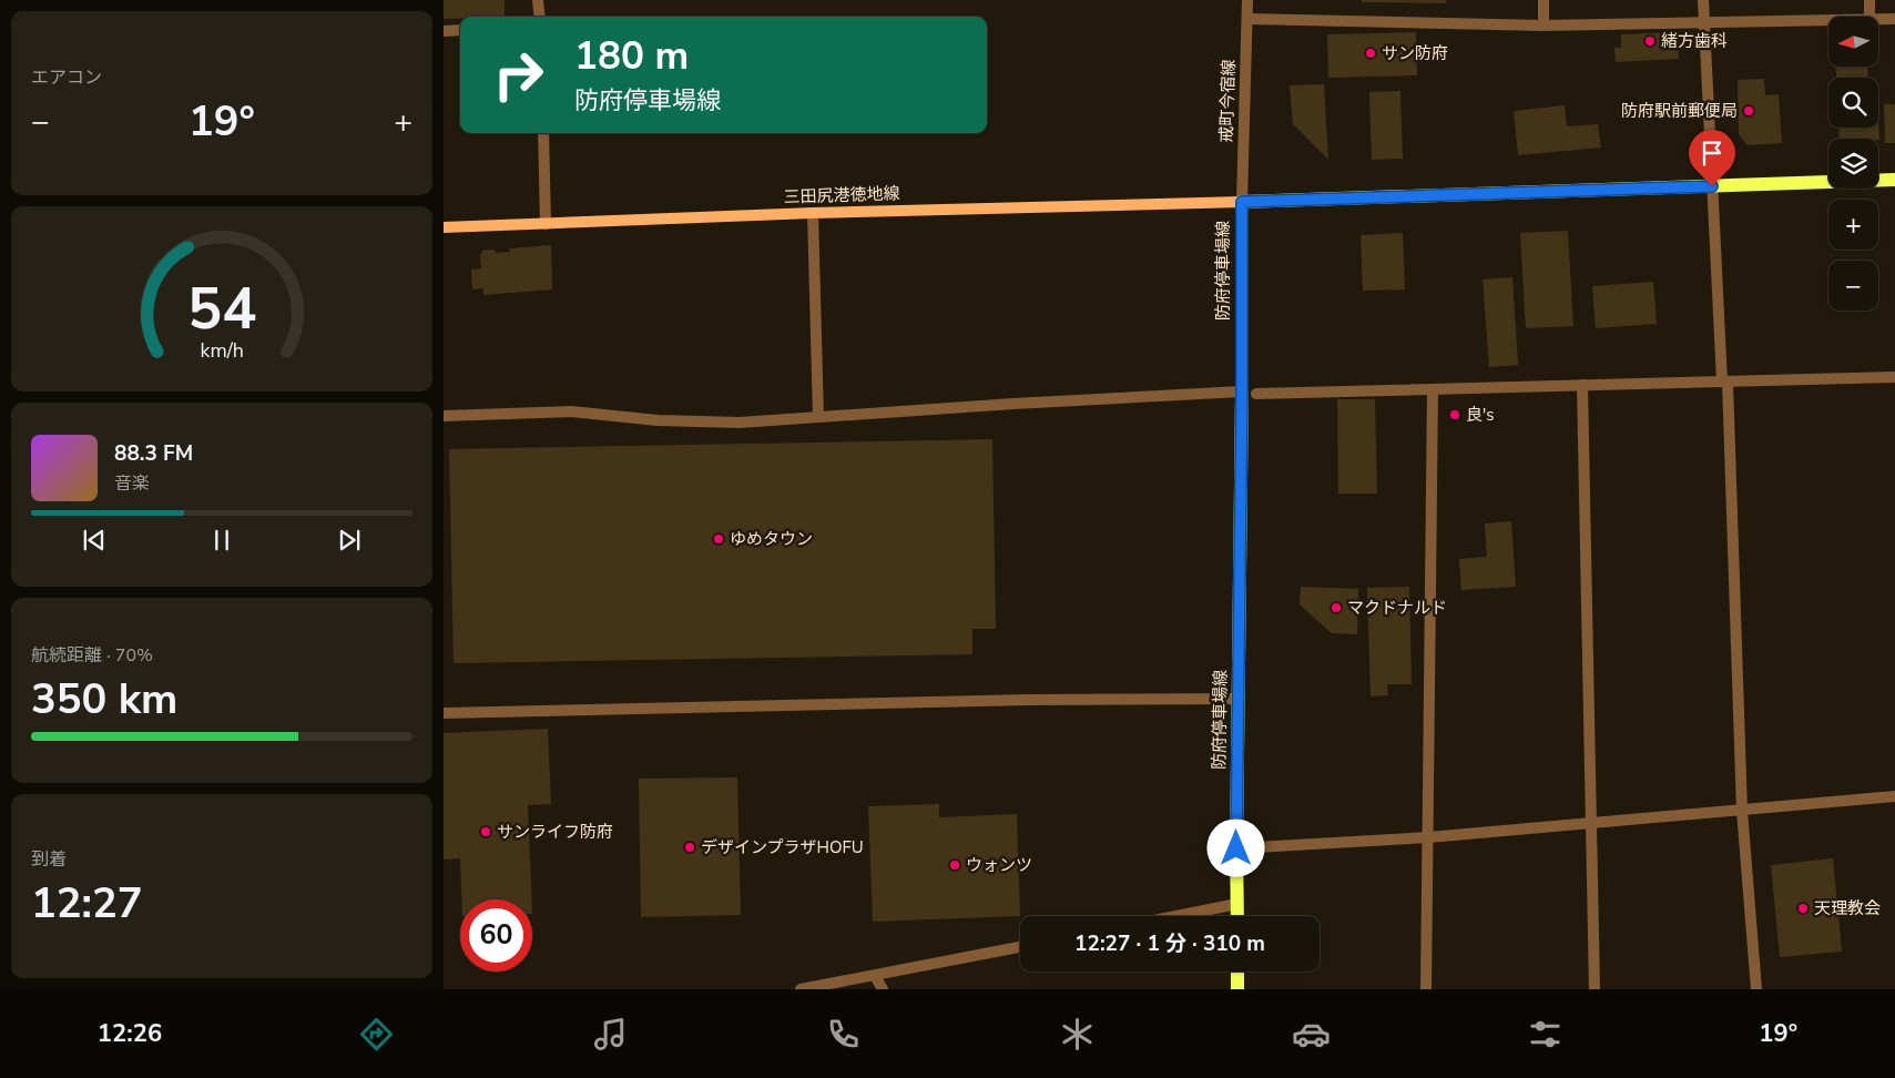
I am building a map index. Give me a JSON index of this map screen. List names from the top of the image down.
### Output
{
  "streets": {
    "main road": ["三田尻港徳地線", "防府停車場線"],
    "street": ["戒町今宿線"]
  },
  "crossings": [
    ["戒町今宿線", "三田尻港徳地線"],
    ["戒町今宿線", "防府停車場線"],
    ["三田尻港徳地線", "防府停車場線"]
  ],
  "places": [
    "緒方歯科",
    "サン防府",
    "防府駅前郵便局",
    "良's",
    "ゆめタウン",
    "マクドナルド",
    "サンライフ防府",
    "デザインプラザHOFU",
    "ウォンツ",
    "天理教会"
  ],
  "north": "left",
  "page": {
    "tile": [
      "エアコン",
      ["航続距離 · 70%", "350 km"],
      ["到着", "12:27"]
    ],
    "map_buttons": ["+", "−"],
    "turn": ["180 m", "防府停車場線"],
    "heat": ["−", "19°", "+"],
    "song": ["88.3 FM", "音楽"],
    "limit": "60",
    "trip": "12:27 · 1 分 · 310 m",
    "tabs": ["12:26", "19°"],
    "gauge": ["54", "km/h"]
  }
}
